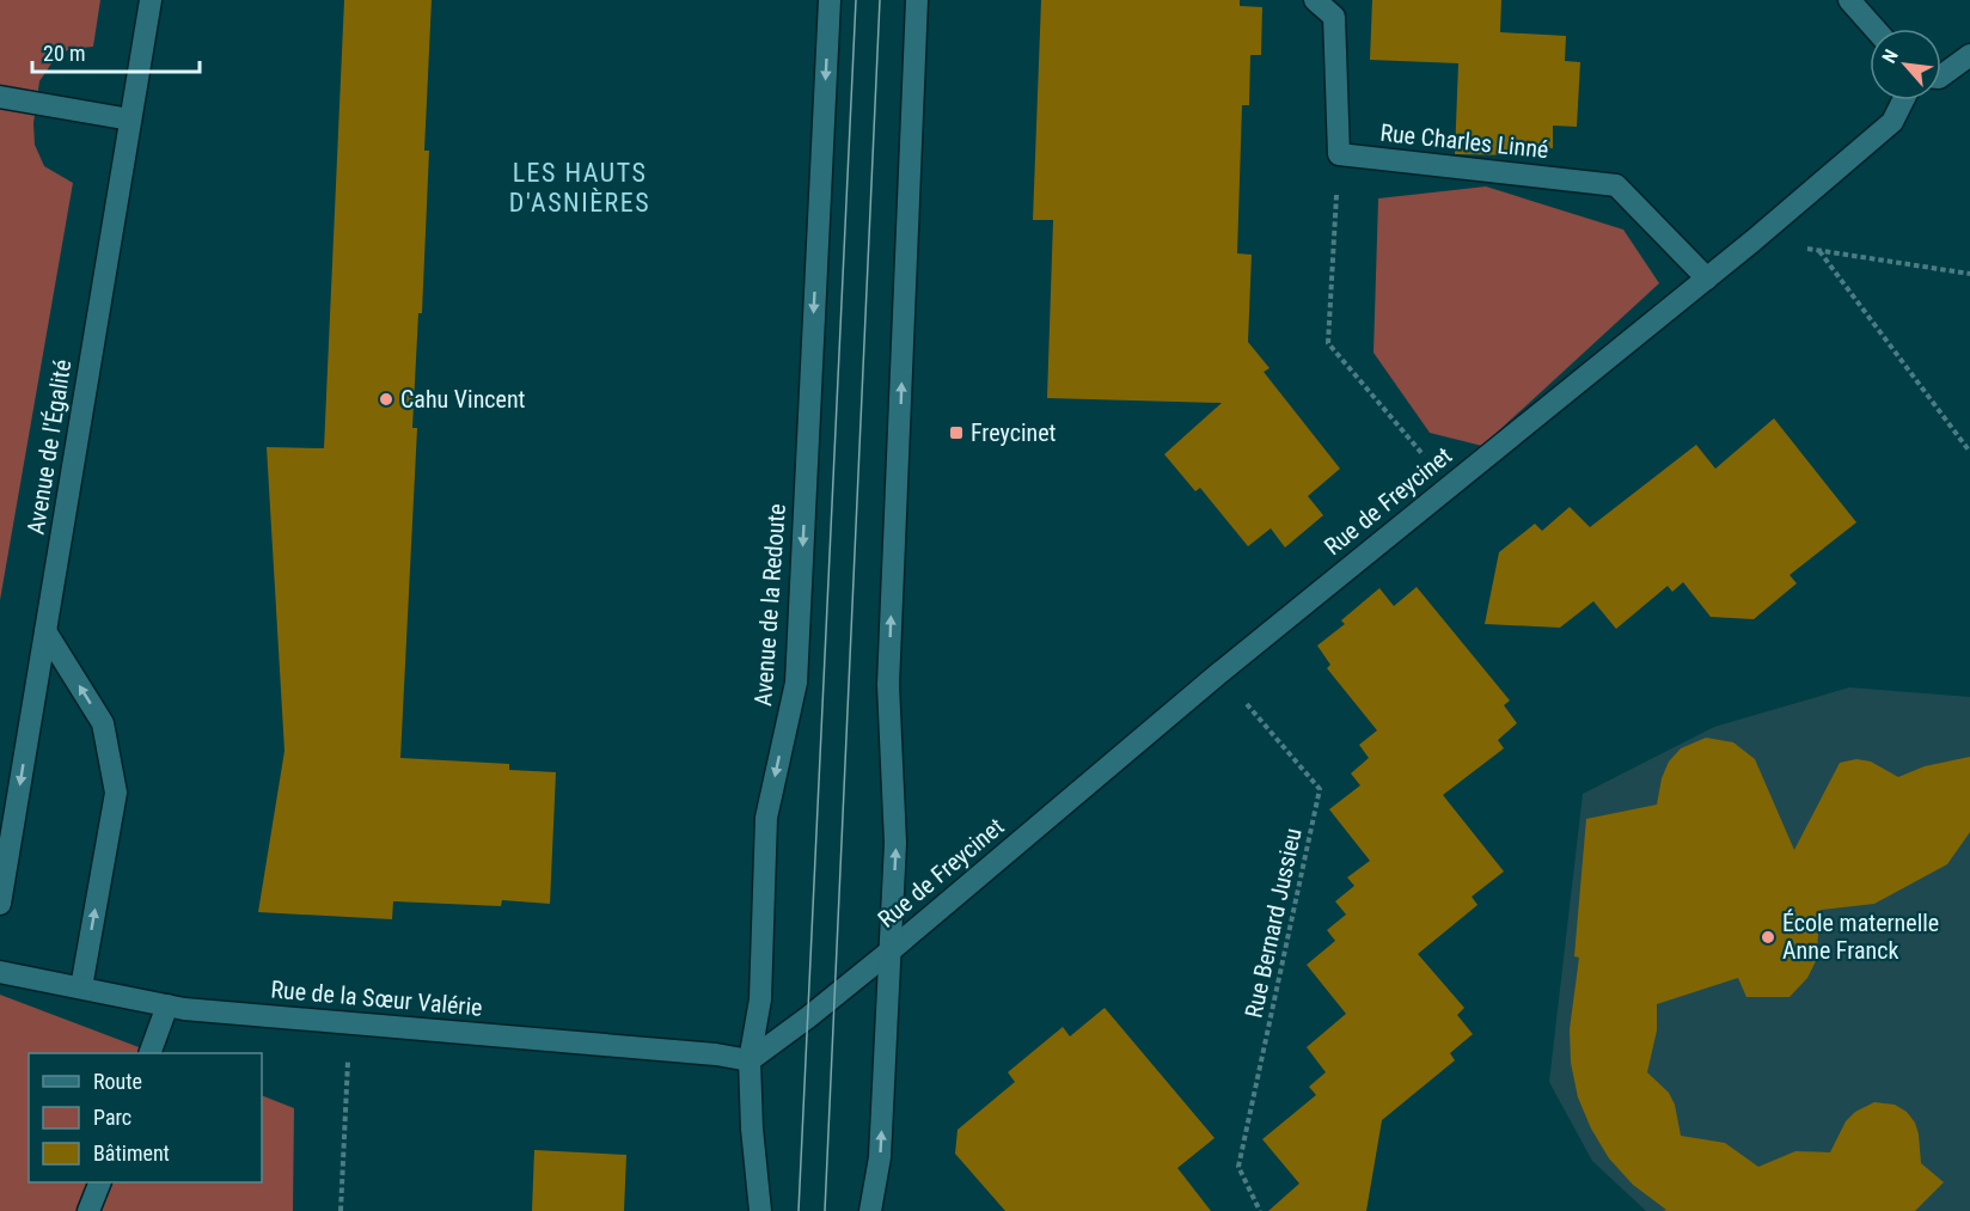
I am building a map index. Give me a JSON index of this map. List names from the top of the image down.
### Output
{
  "streets": {
    "street": [
      "Rue Charles Linné",
      "Avenue de l'Égalité",
      "Rue de Freycinet",
      "Avenue de la Redoute",
      "Rue de la Sœur Valérie"
    ],
    "path": ["Rue Bernard Jussieu"]
  },
  "crossings": [
    ["Rue Charles Linné", "Rue de Freycinet"],
    ["Rue de Freycinet", "Avenue de la Redoute"],
    ["Rue de Freycinet", "Rue Bernard Jussieu"],
    ["Rue de Freycinet", "Rue de la Sœur Valérie"],
    ["Avenue de la Redoute", "Rue de la Sœur Valérie"]
  ],
  "districts": ["LES HAUTS D'ASNIÈRES"],
  "places": {
    "other": ["Cahu Vincent", "École maternelle Anne Franck"],
    "transit": ["Freycinet"]
  },
  "legend": ["Route", "Parc", "Bâtiment"],
  "scale_bar": "20 m",
  "north": "top left"
}
